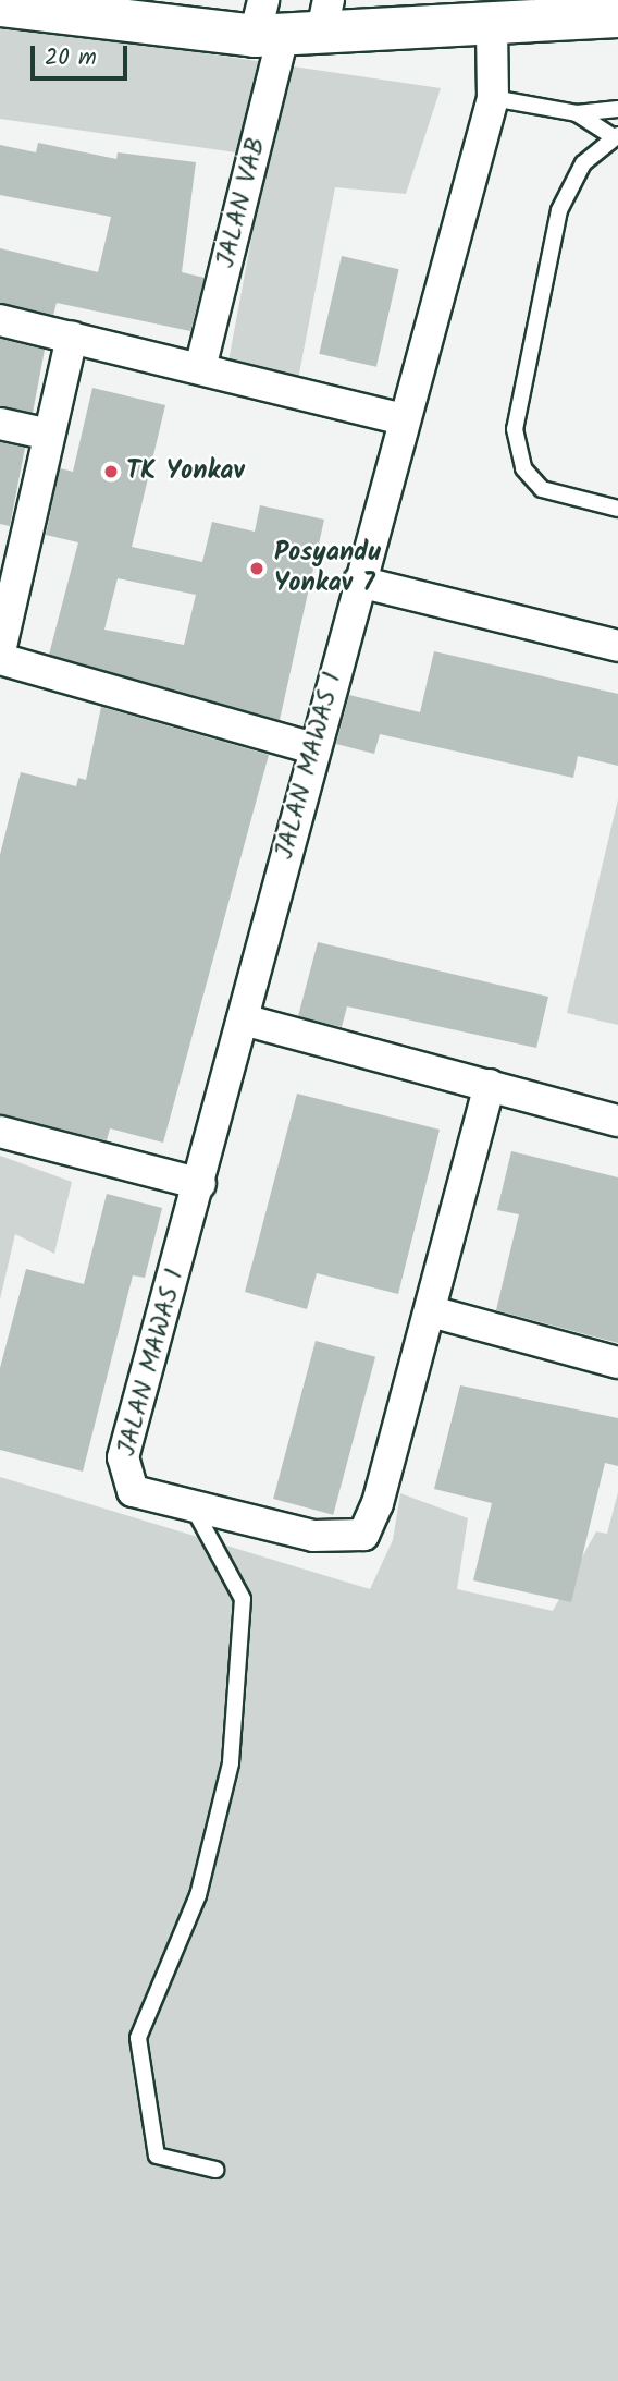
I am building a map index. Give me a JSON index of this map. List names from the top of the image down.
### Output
{
  "streets": {
    "street": ["JALAN VAB", "JALAN MAWAS 1"]
  },
  "places": ["TK Yonkav", "Posyandu Yonkav 7"],
  "scale_bar": "20 m"
}
